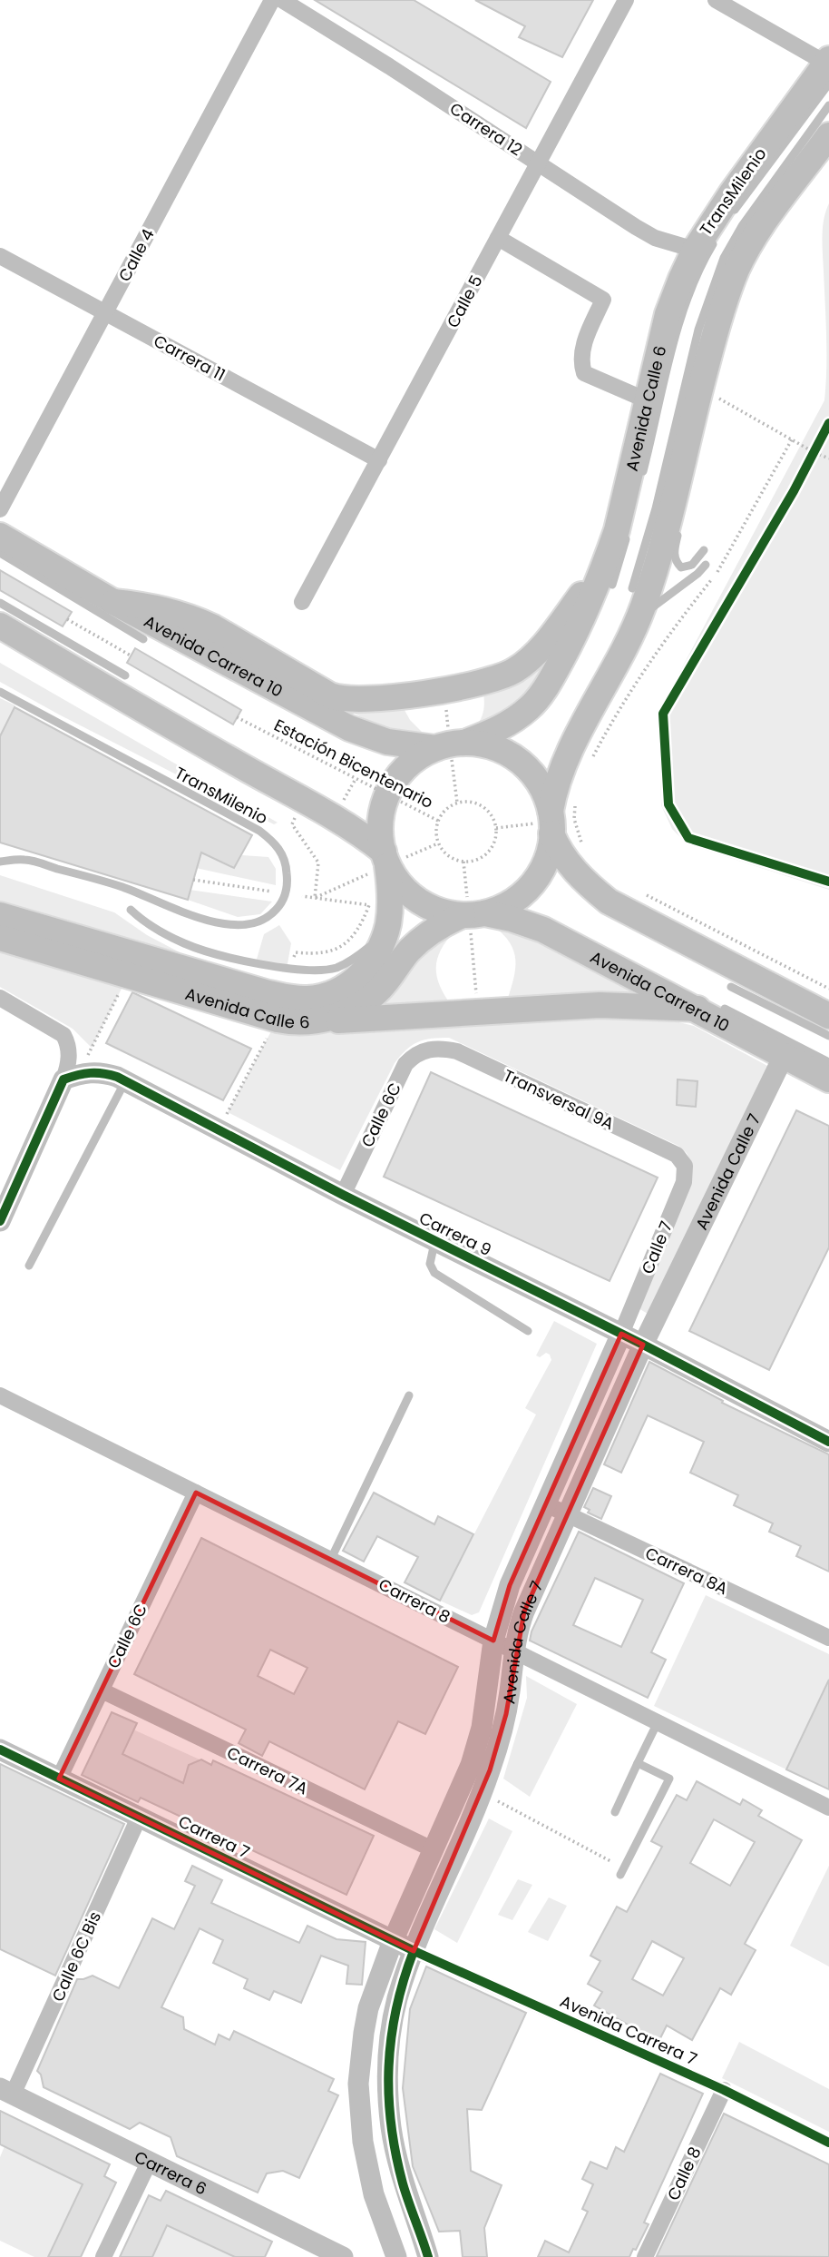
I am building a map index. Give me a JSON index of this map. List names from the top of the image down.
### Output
{
  "streets": {
    "main road": ["Avenida Calle 6", "Avenida Carrera 10"],
    "street": [
      "Carrera 12",
      "Calle 4",
      "Calle 5",
      "Carrera 11",
      "Transversal 9A",
      "Calle 6C",
      "Avenida Calle 7",
      "Carrera 9",
      "Calle 7",
      "Carrera 8A",
      "Carrera 8",
      "Carrera 7A",
      "Carrera 7",
      "Calle 6C Bis",
      "Avenida Carrera 7",
      "Carrera 6",
      "Calle 8"
    ],
    "lane": ["TransMilenio"],
    "path": ["Estación Bicentenario"]
  },
  "crossings": [
    ["Carrera 12", "Calle 5"],
    ["Carrera 12", "Avenida Calle 6"],
    ["TransMilenio", "Avenida Calle 6"],
    ["Calle 4", "Carrera 11"],
    ["Calle 5", "Carrera 11"],
    ["Avenida Calle 6", "Avenida Carrera 10"],
    ["Avenida Calle 6", "Estación Bicentenario"],
    ["Avenida Carrera 10", "Avenida Calle 7"],
    ["Transversal 9A", "Calle 6C"],
    ["Transversal 9A", "Calle 7"],
    ["Calle 6C", "Carrera 9"],
    ["Calle 6C", "Carrera 8"],
    ["Calle 6C", "Carrera 7A"],
    ["Calle 6C", "Carrera 7"],
    ["Avenida Calle 7", "Carrera 9"],
    ["Avenida Calle 7", "Calle 7"],
    ["Avenida Calle 7", "Carrera 8A"],
    ["Avenida Calle 7", "Carrera 8"],
    ["Avenida Calle 7", "Carrera 7A"],
    ["Avenida Calle 7", "Carrera 7"],
    ["Avenida Calle 7", "Avenida Carrera 7"],
    ["Carrera 9", "Calle 7"],
    ["Carrera 7", "Calle 6C Bis"],
    ["Carrera 7", "Avenida Carrera 7"],
    ["Calle 6C Bis", "Carrera 6"],
    ["Avenida Carrera 7", "Calle 8"]
  ]
}
